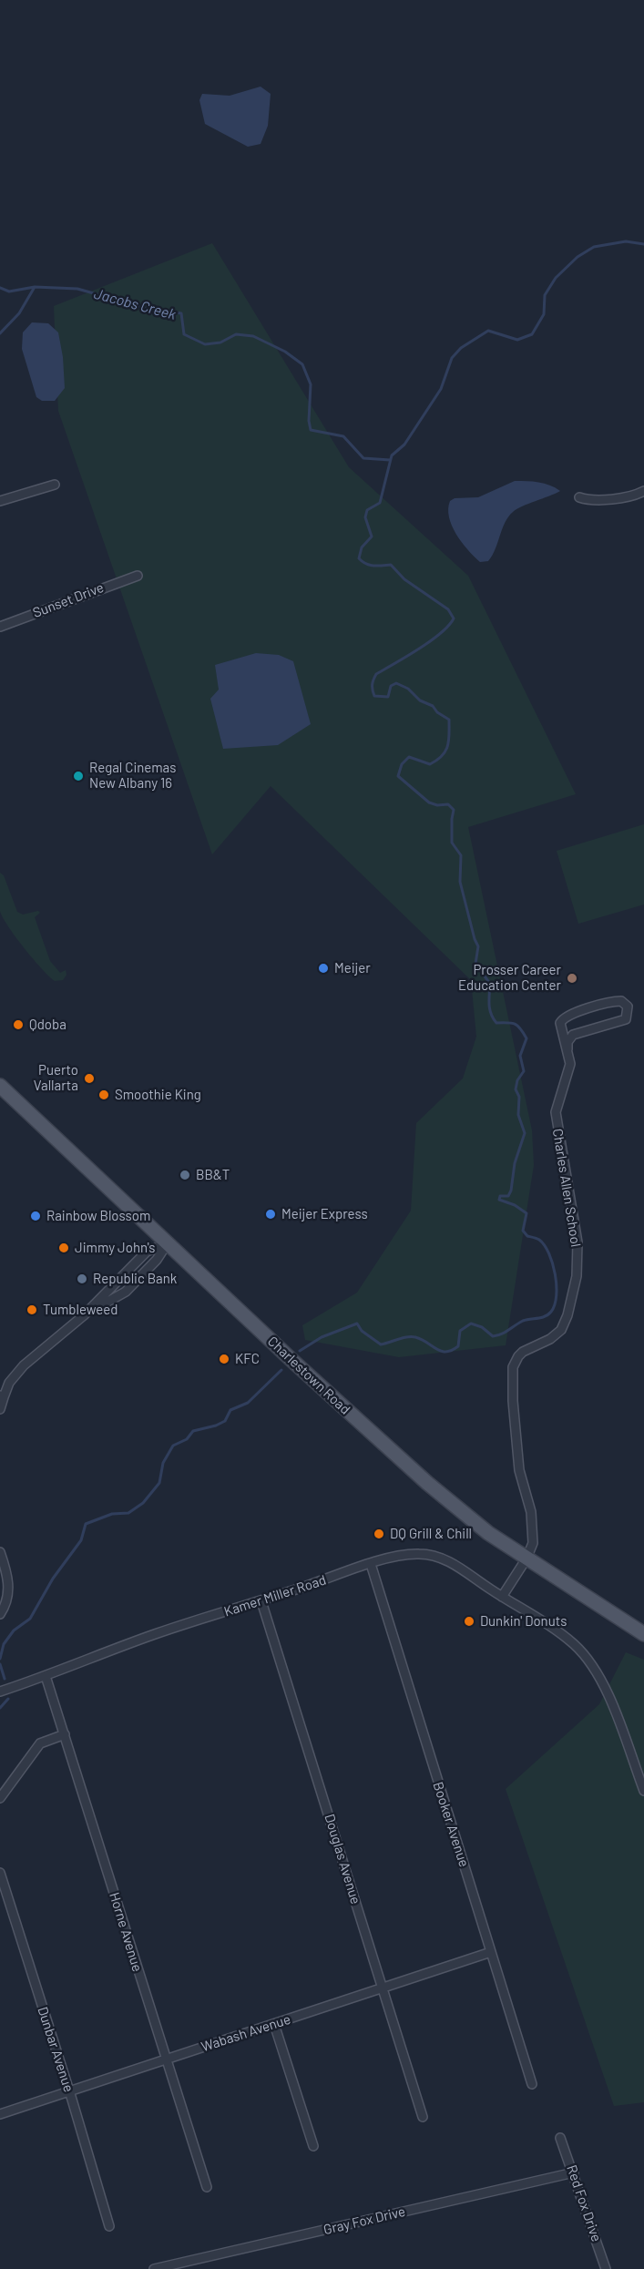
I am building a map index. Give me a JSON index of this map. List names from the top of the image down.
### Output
{
  "streets": {
    "main road": ["Charlestown Road"],
    "street": [
      "Sunset Drive",
      "Charles Allen School",
      "Kamer Miller Road",
      "Booker Avenue",
      "Douglas Avenue",
      "Horne Avenue",
      "Wabash Avenue",
      "Dunbar Avenue",
      "Red Fox Drive",
      "Gray Fox Drive"
    ]
  },
  "crossings": [
    ["Charles Allen School", "Charlestown Road"],
    ["Kamer Miller Road", "Booker Avenue"],
    ["Kamer Miller Road", "Douglas Avenue"],
    ["Kamer Miller Road", "Horne Avenue"],
    ["Booker Avenue", "Wabash Avenue"],
    ["Douglas Avenue", "Wabash Avenue"],
    ["Horne Avenue", "Wabash Avenue"],
    ["Wabash Avenue", "Dunbar Avenue"],
    ["Red Fox Drive", "Gray Fox Drive"]
  ],
  "water": ["Jacobs Creek"],
  "places": [
    "Regal Cinemas New Albany 16",
    "Meijer",
    "Prosser Career Education Center",
    "Qdoba",
    "Puerto Vallarta",
    "Smoothie King",
    "BB&T",
    "Meijer Express",
    "Rainbow Blossom",
    "Jimmy John's",
    "Republic Bank",
    "Tumbleweed",
    "KFC",
    "DQ Grill & Chill",
    "Dunkin' Donuts"
  ]
}
